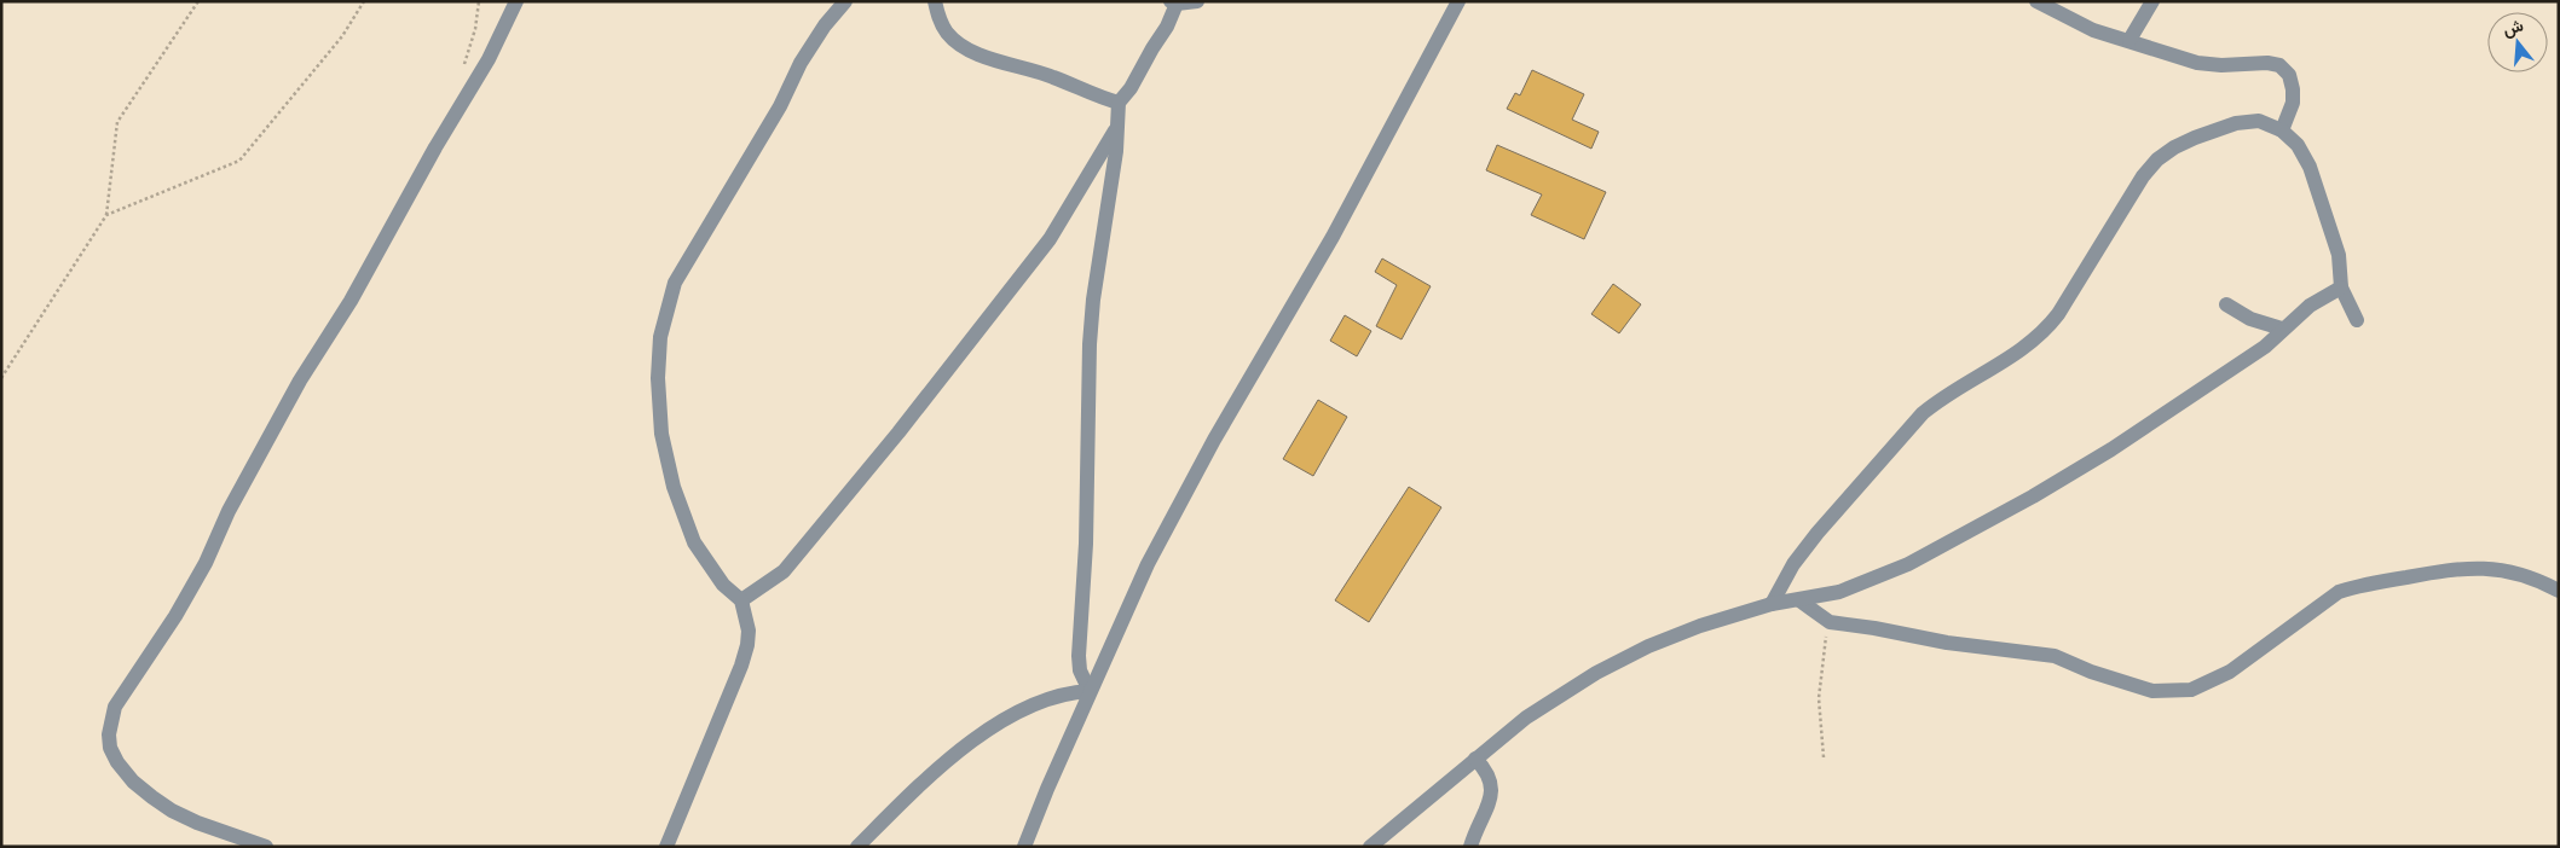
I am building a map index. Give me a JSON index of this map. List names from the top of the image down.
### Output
{
  "north": "top"
}
